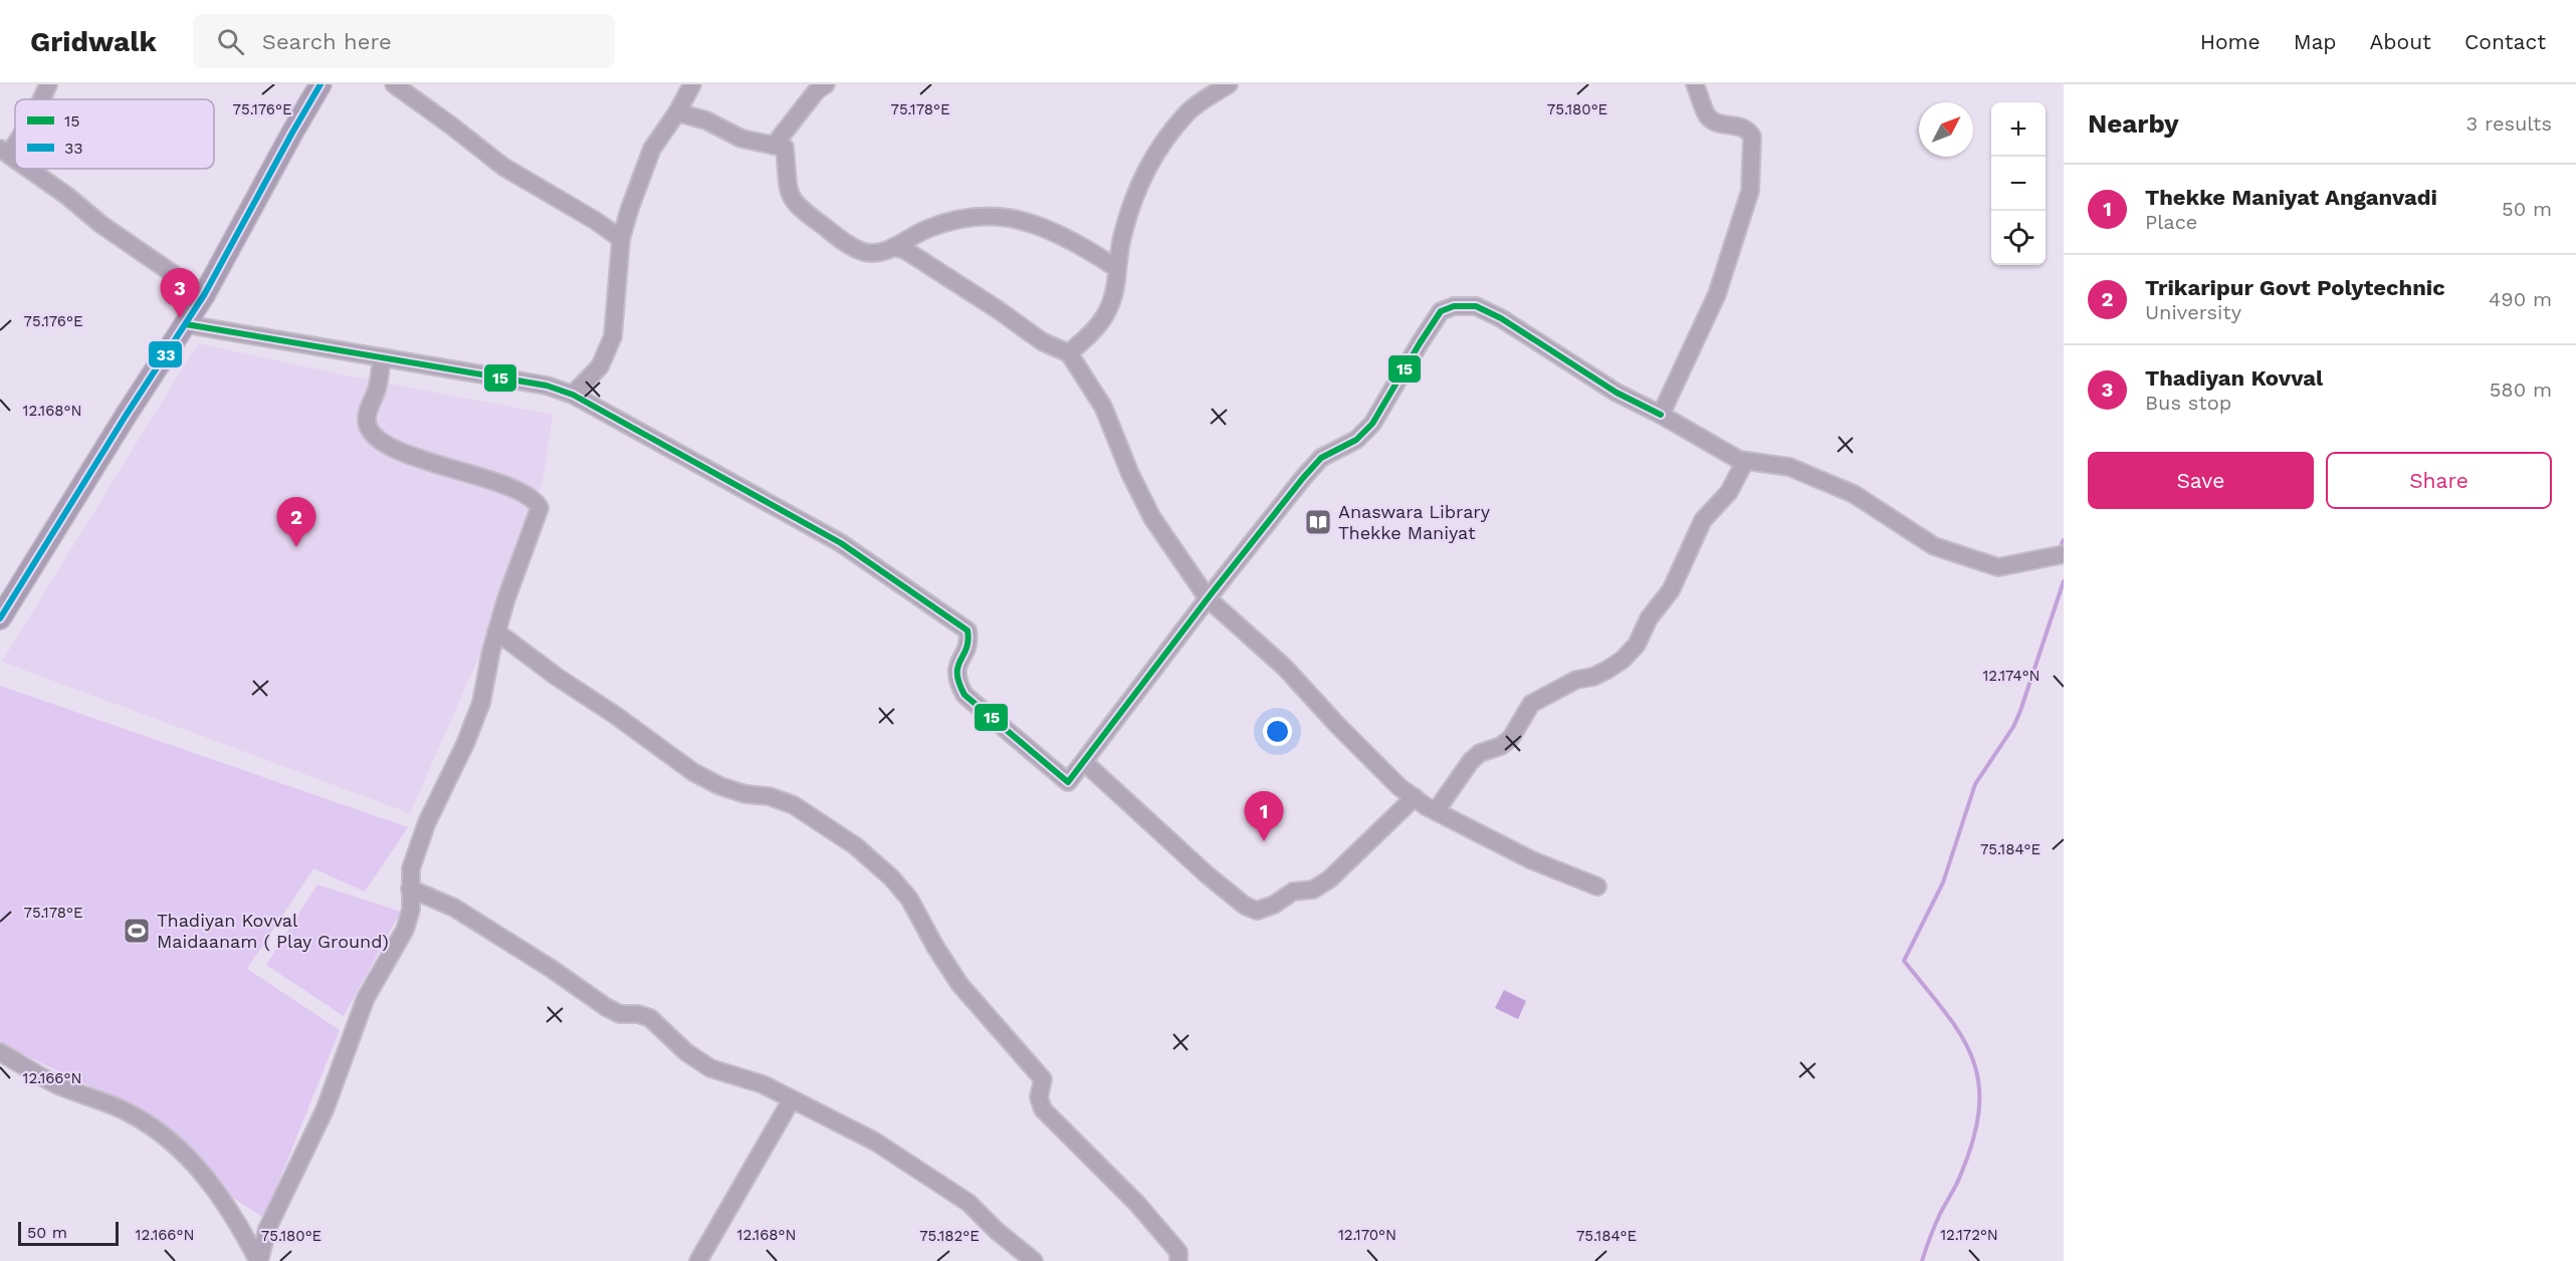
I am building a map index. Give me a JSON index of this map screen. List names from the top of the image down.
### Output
{
  "places": {
    "library": ["Anaswara Library Thekke Maniyat"],
    "sports": ["Thadiyan Kovval Maidaanam ( Play Ground)"]
  },
  "lines": ["transit line 33", "transit line 15"],
  "legend": ["15", "33"],
  "scale_bar": "50 m",
  "north": "top right",
  "page": {
    "header": "Gridwalk",
    "search": "Search here",
    "nav": [
      "Home",
      "Map",
      "About",
      "Contact"
    ],
    "heading": ["Nearby", "3 results"],
    "map_buttons": ["+", "−"],
    "list": [
      {
        "mark": "1",
        "name": "Thekke Maniyat Anganvadi",
        "note": "Place",
        "value": "50 m"
      },
      {
        "mark": "2",
        "name": "Trikaripur Govt Polytechnic",
        "note": "University",
        "value": "490 m"
      },
      {
        "mark": "3",
        "name": "Thadiyan Kovval",
        "note": "Bus stop",
        "value": "580 m"
      }
    ],
    "pins": ["3", "2", "1"],
    "buttons": ["Save", "Share"],
    "scale": "50 m"
  },
  "coordinates": [
    "75.176°E",
    "75.178°E",
    "75.180°E",
    "12.168°N",
    "12.174°N",
    "75.184°E",
    "12.166°N",
    "12.170°N",
    "12.172°N",
    "75.182°E"
  ]
}
